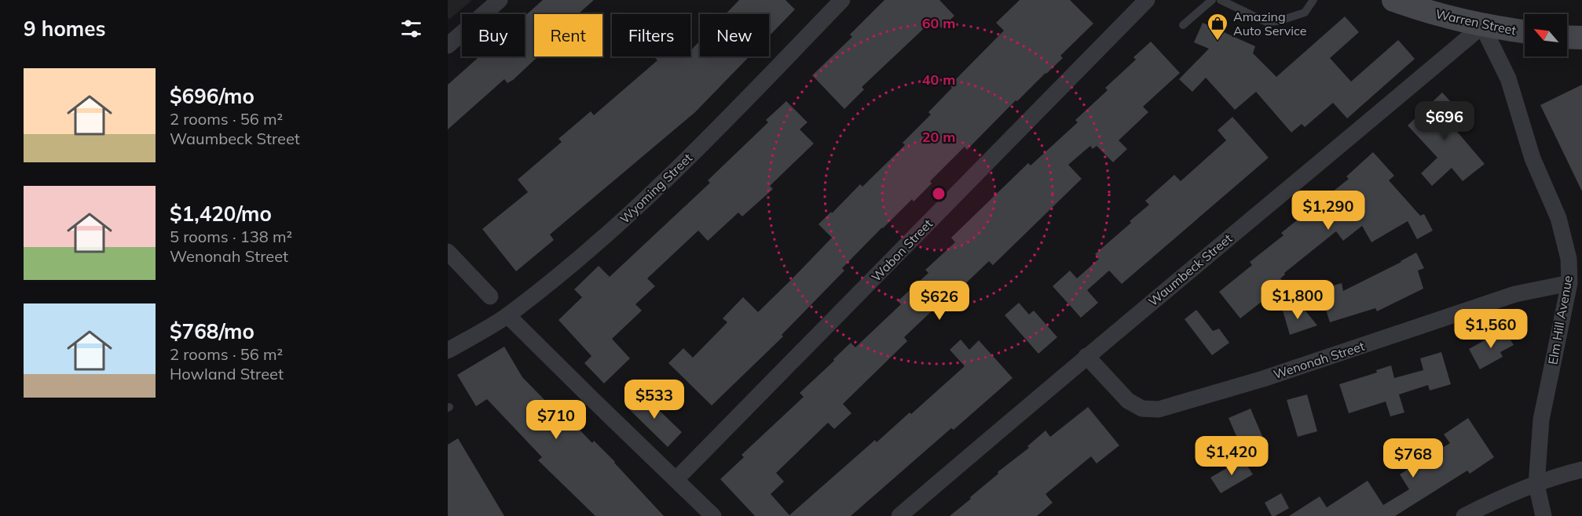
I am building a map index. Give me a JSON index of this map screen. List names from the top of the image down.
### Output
{
  "streets": {
    "main road": ["Warren Street"],
    "street": [
      "Wyoming Street",
      "Wabon Street",
      "Waumbeck Street",
      "Elm Hill Avenue",
      "Wenonah Street"
    ]
  },
  "crossings": [
    ["Warren Street", "Waumbeck Street"],
    ["Warren Street", "Elm Hill Avenue"],
    ["Waumbeck Street", "Elm Hill Avenue"],
    ["Waumbeck Street", "Wenonah Street"],
    ["Elm Hill Avenue", "Wenonah Street"]
  ],
  "places": {
    "shop": ["Amazing Auto Service"]
  },
  "north": "top left",
  "page": {
    "heading": "9 homes",
    "chip": [
      "Buy",
      "Rent",
      "Filters",
      "New"
    ],
    "list": [
      {
        "name": "$696/mo",
        "note": "2 rooms · 56 m² · Waumbeck Street"
      },
      {
        "name": "$1,420/mo",
        "note": "5 rooms · 138 m² · Wenonah Street"
      },
      {
        "name": "$768/mo",
        "note": "2 rooms · 56 m² · Howland Street"
      }
    ],
    "price": [
      "$696",
      "$1,290",
      "$1,800",
      "$626",
      "$1,560",
      "$533",
      "$710",
      "$1,420",
      "$768"
    ]
  },
  "rings": ["60 m", "40 m", "20 m"]
}
